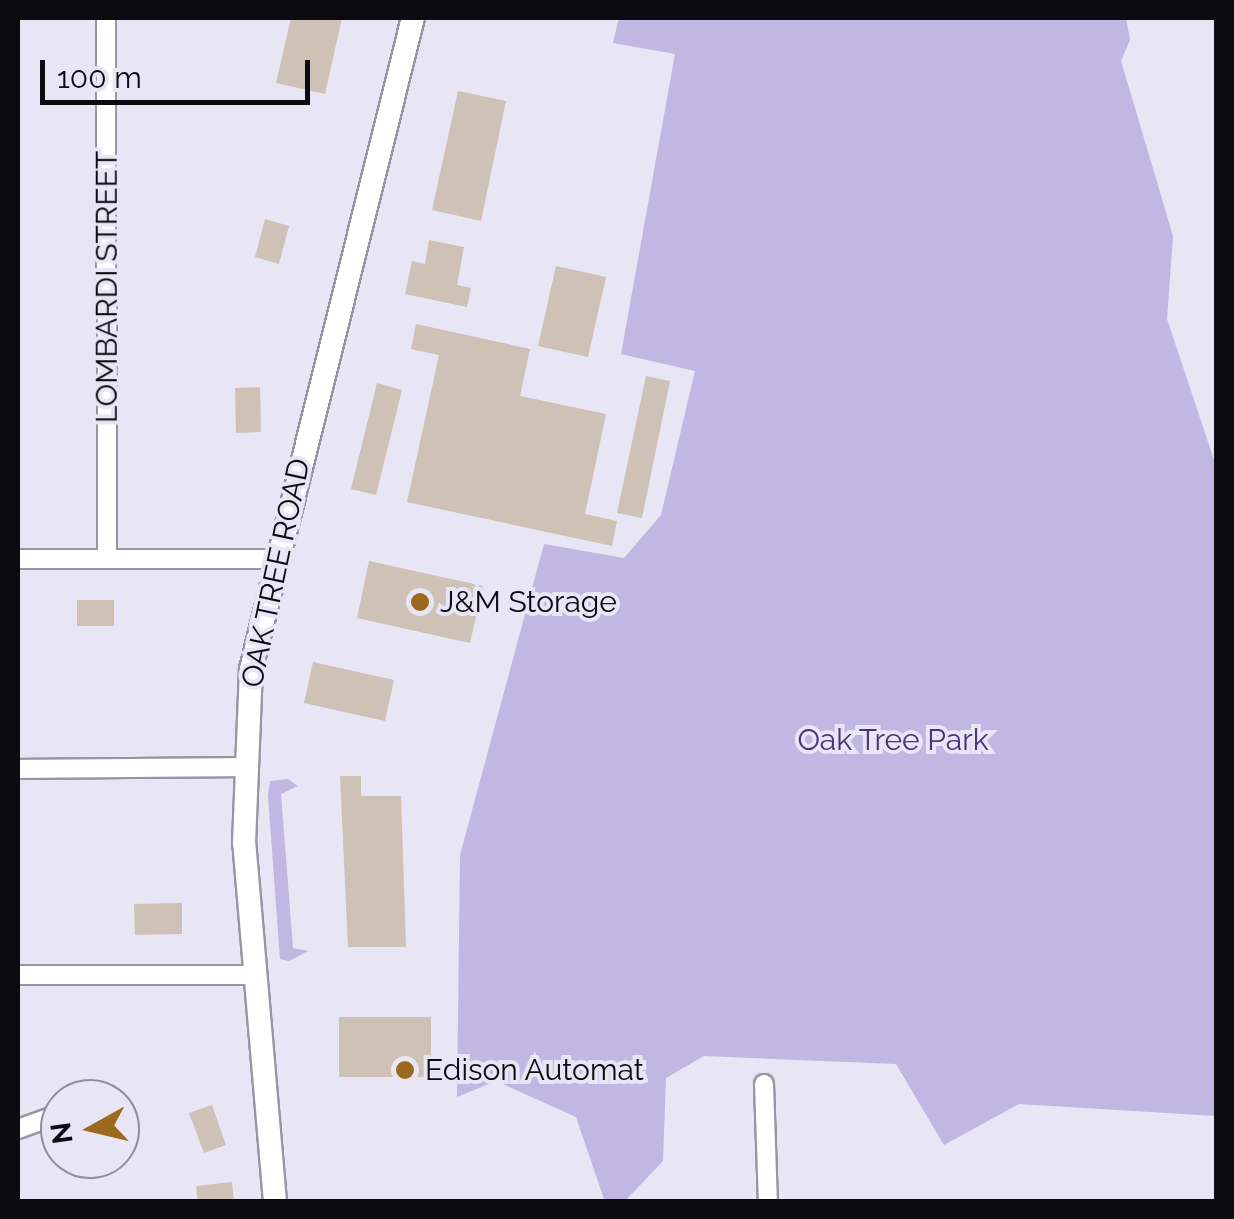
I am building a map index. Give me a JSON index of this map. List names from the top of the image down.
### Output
{
  "streets": {
    "main road": ["OAK TREE ROAD"],
    "street": ["LOMBARDI STREET"]
  },
  "parks": ["Oak Tree Park"],
  "places": ["J&M Storage", "Edison Automat"],
  "scale_bar": "100 m",
  "north": "left"
}
